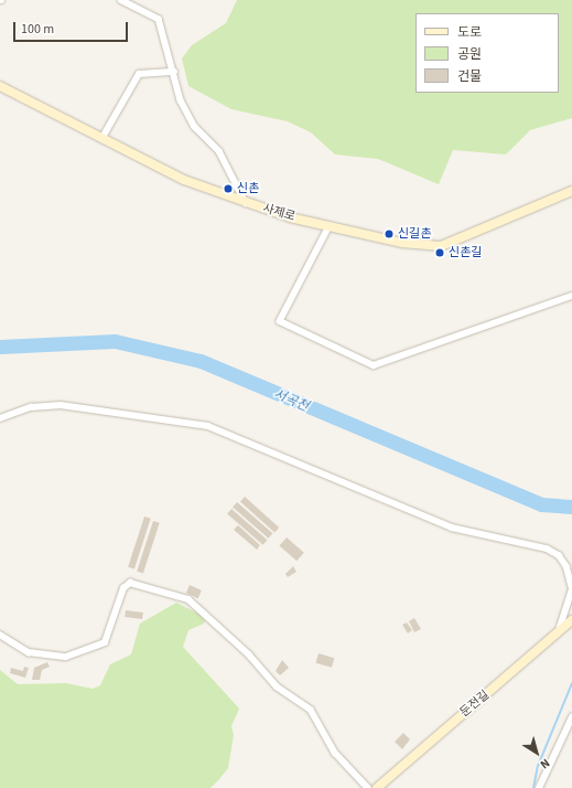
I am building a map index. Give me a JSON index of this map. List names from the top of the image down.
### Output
{
  "streets": {
    "street": ["사제로", "둔전길"]
  },
  "water": ["서곡천"],
  "places": ["신촌", "신길촌", "신촌길"],
  "legend": ["도로", "공원", "건물"],
  "scale_bar": "100 m",
  "north": "bottom right"
}
